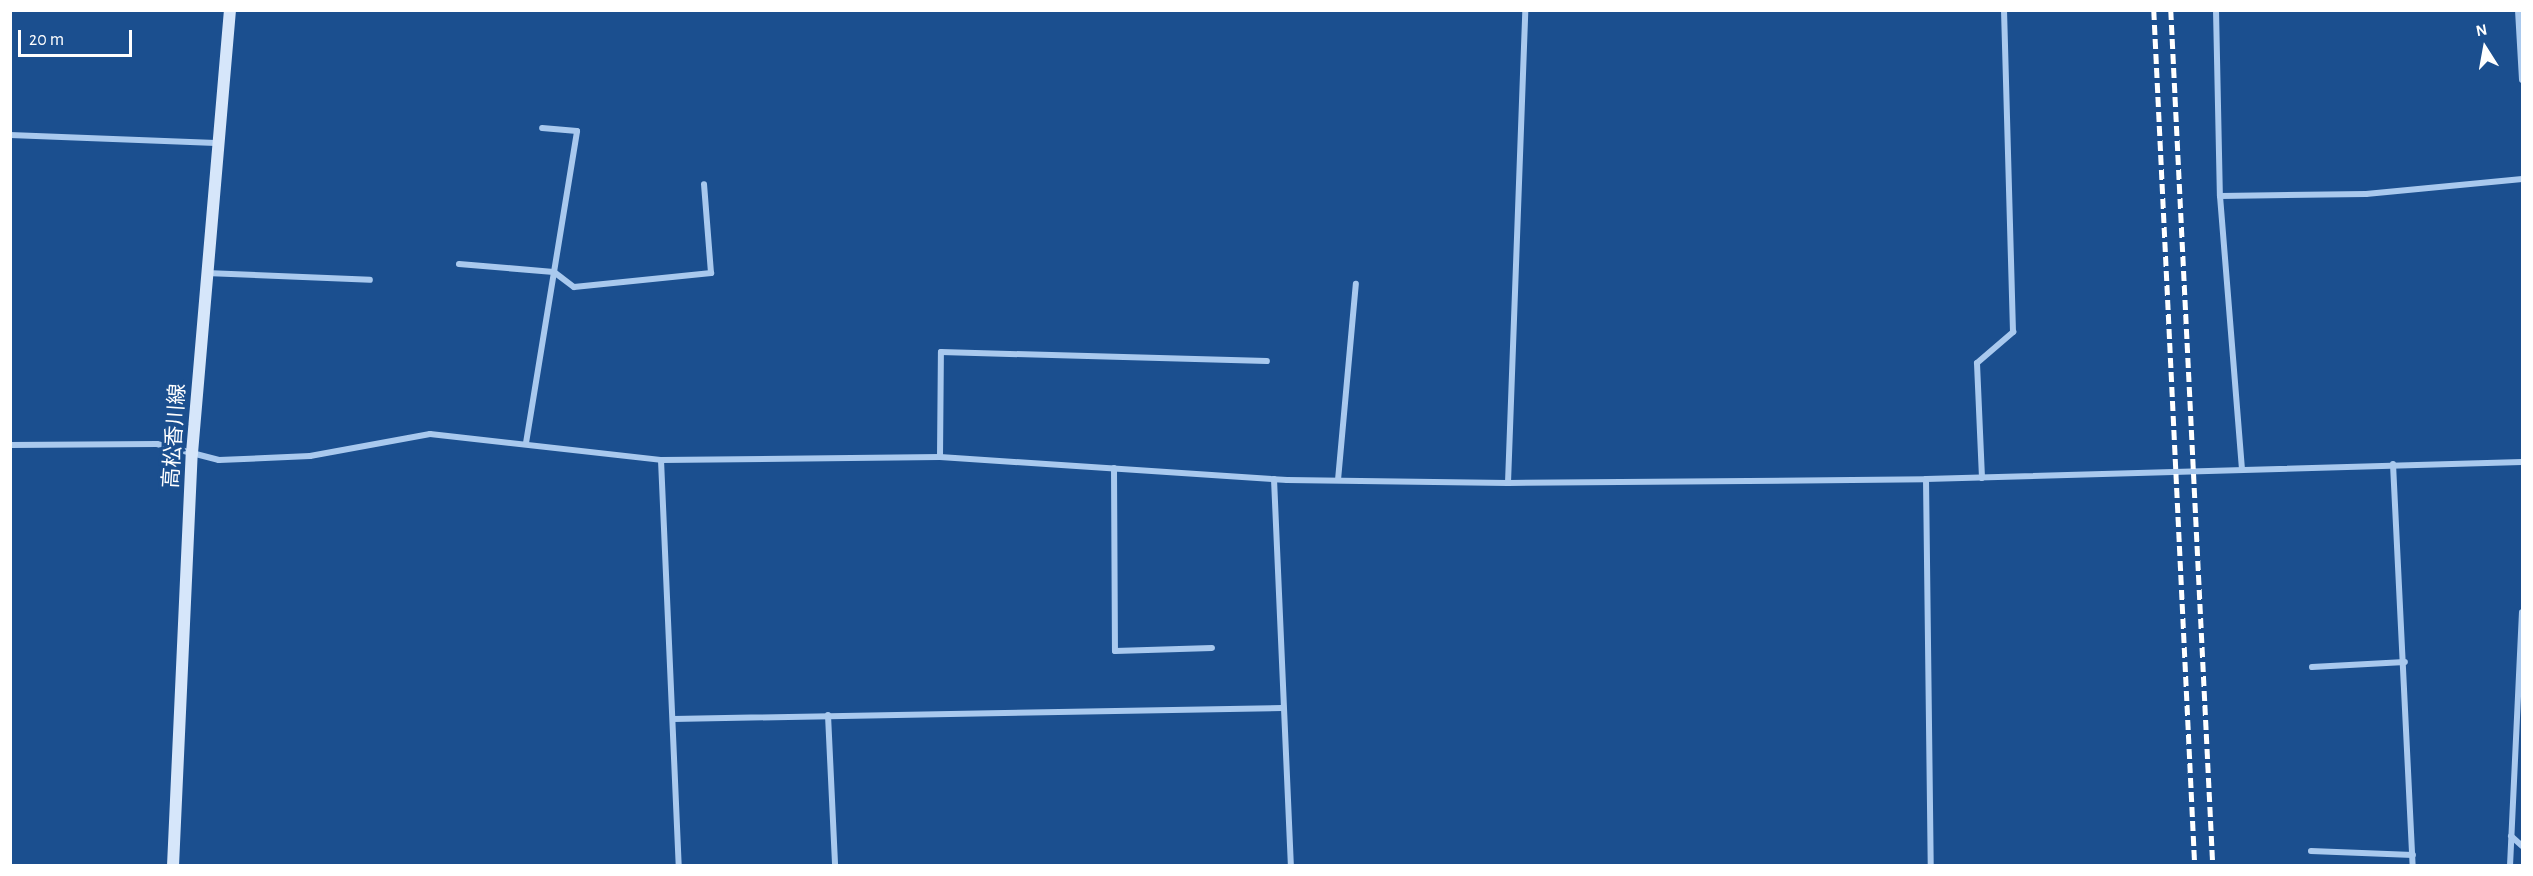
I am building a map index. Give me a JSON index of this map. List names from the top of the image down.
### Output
{
  "streets": {
    "main road": ["高松香川線"]
  },
  "scale_bar": "20 m",
  "north": "top"
}
